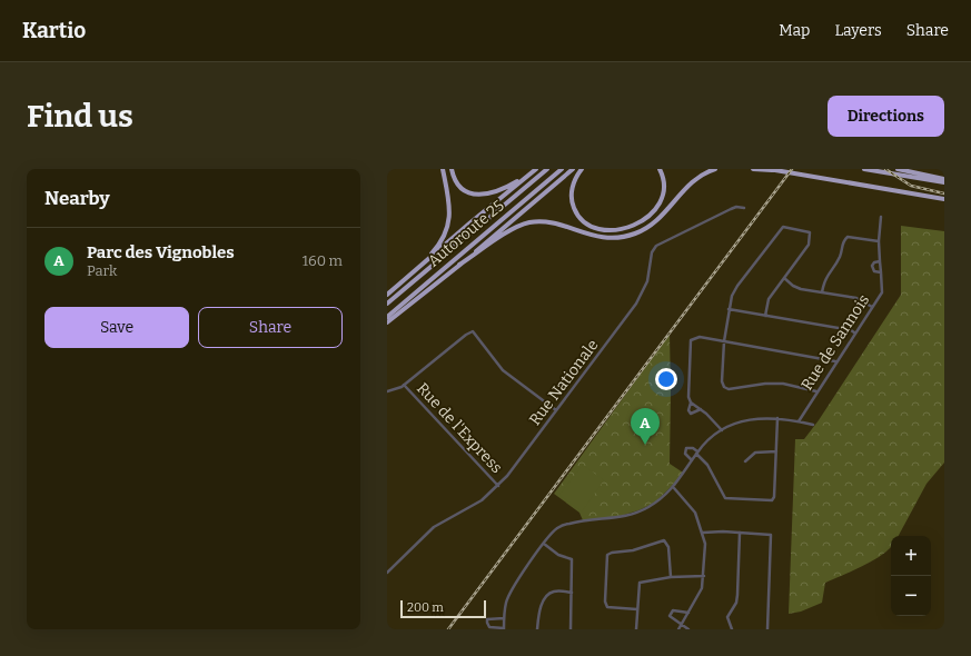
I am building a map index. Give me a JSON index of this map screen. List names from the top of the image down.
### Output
{
  "streets": {
    "highway": ["Autoroute 25"],
    "street": ["Rue de Sannois", "Rue Nationale", "Rue de l'Express"]
  },
  "crossings": [
    ["Rue Nationale", "Rue de l'Express"]
  ],
  "scale_bar": "200 m",
  "page": {
    "header": "Kartio",
    "nav": ["Map", "Layers", "Share"],
    "buttons": [
      "Directions",
      ["Save", "Share"]
    ],
    "title": "Find us",
    "heading": "Nearby",
    "list": [
      {
        "mark": "A",
        "name": "Parc des Vignobles",
        "note": "Park",
        "value": "160 m"
      }
    ],
    "pins": "A",
    "map_buttons": ["+", "−"],
    "scale": "200 m"
  }
}
